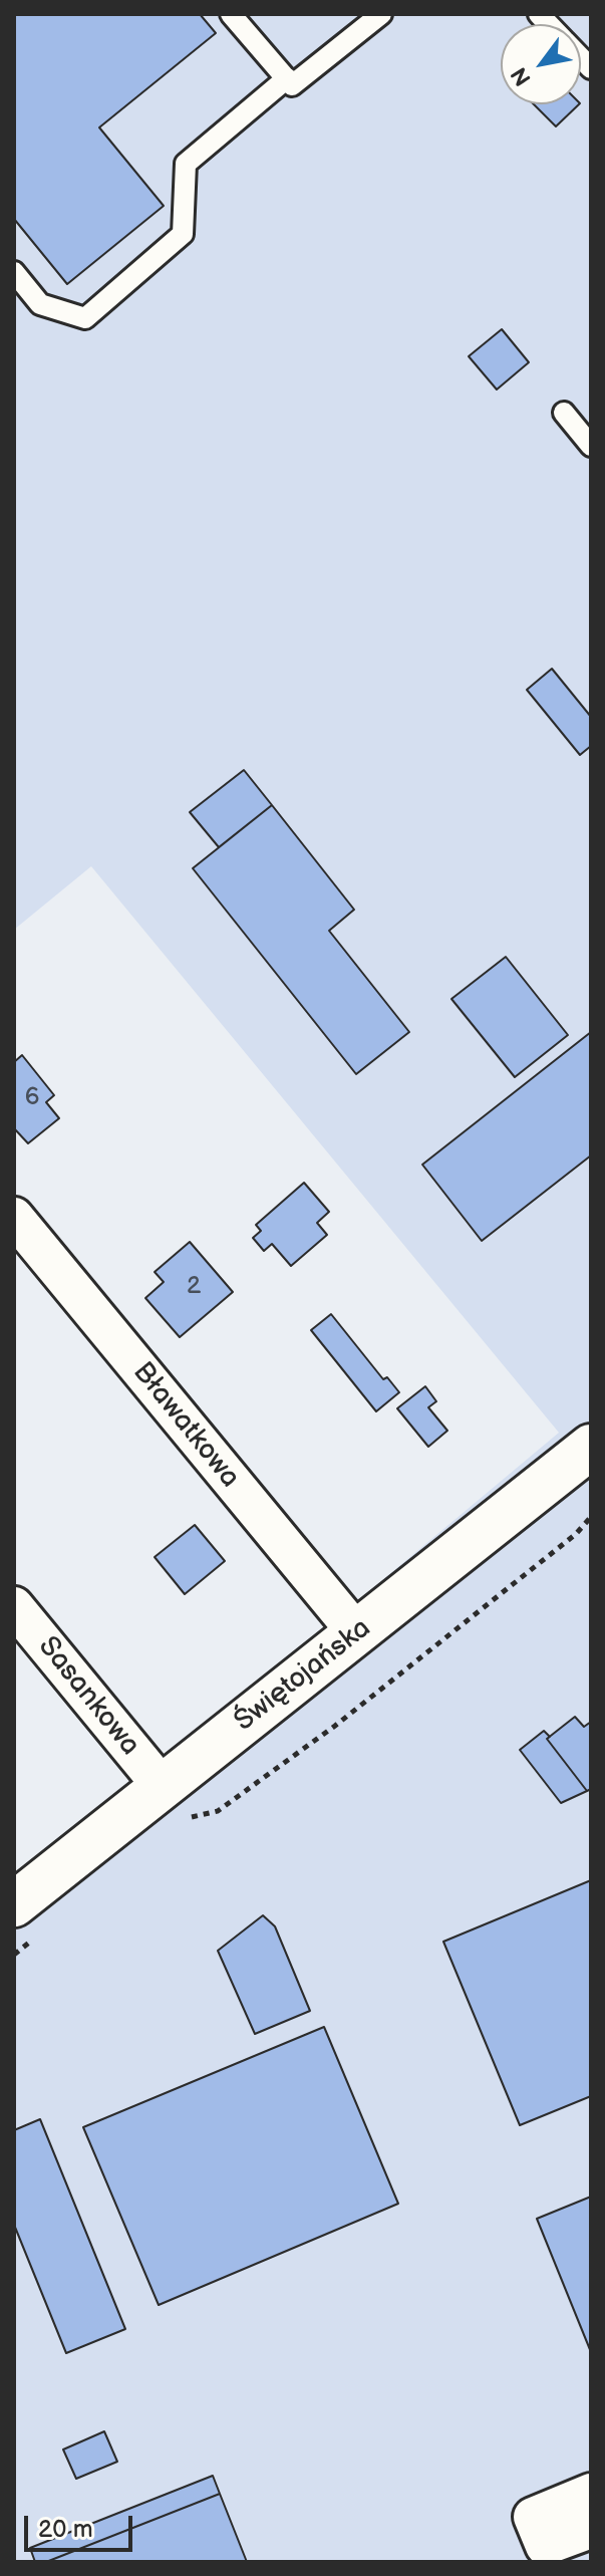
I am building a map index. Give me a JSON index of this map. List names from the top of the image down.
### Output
{
  "streets": {
    "street": ["Bławatkowa", "Świętojańska", "Sasankowa"]
  },
  "crossings": [
    ["Bławatkowa", "Świętojańska"],
    ["Świętojańska", "Sasankowa"]
  ],
  "house_numbers": ["6", "2"],
  "scale_bar": "20 m",
  "north": "bottom left"
}
